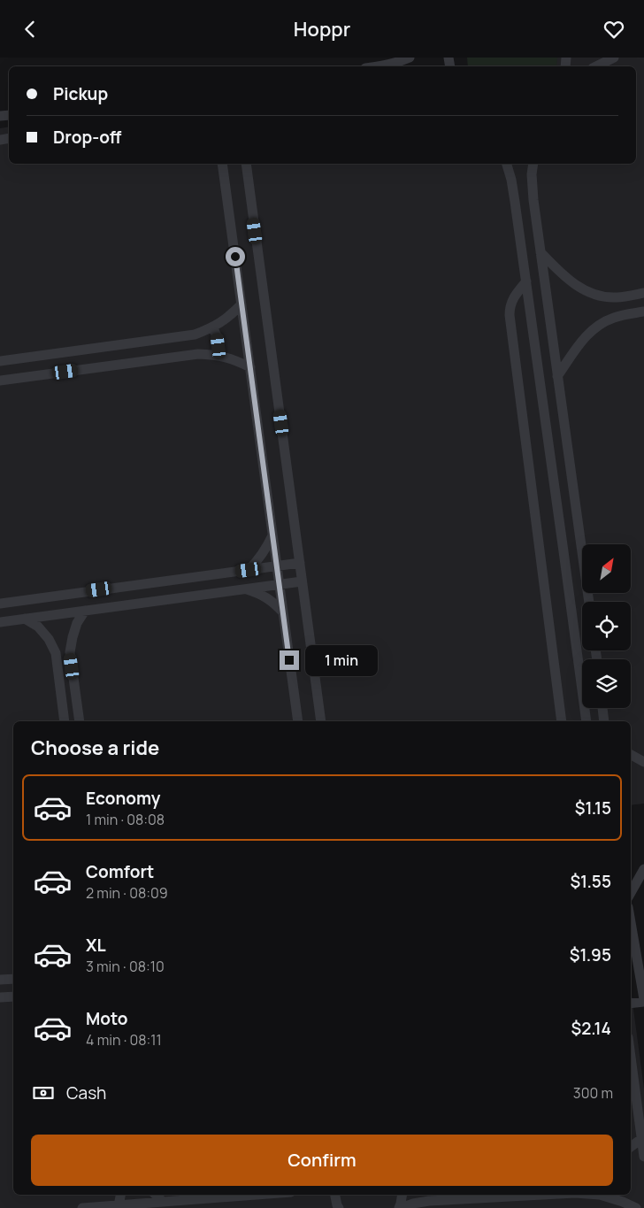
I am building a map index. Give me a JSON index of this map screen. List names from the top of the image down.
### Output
{
  "north": "top right",
  "page": {
    "header": "Hoppr",
    "banner": ["Pickup", "Drop-off"],
    "bubble": "1 min",
    "heading": "Choose a ride",
    "list": [
      {
        "name": "Economy",
        "note": "1 min · 08:08",
        "value": "$1.15"
      },
      {
        "name": "Comfort",
        "note": "2 min · 08:09",
        "value": "$1.55"
      },
      {
        "name": "XL",
        "note": "3 min · 08:10",
        "value": "$1.95"
      },
      {
        "name": "Moto",
        "note": "4 min · 08:11",
        "value": "$2.14"
      }
    ],
    "pay": ["Cash", "300 m"],
    "buttons": "Confirm"
  }
}
